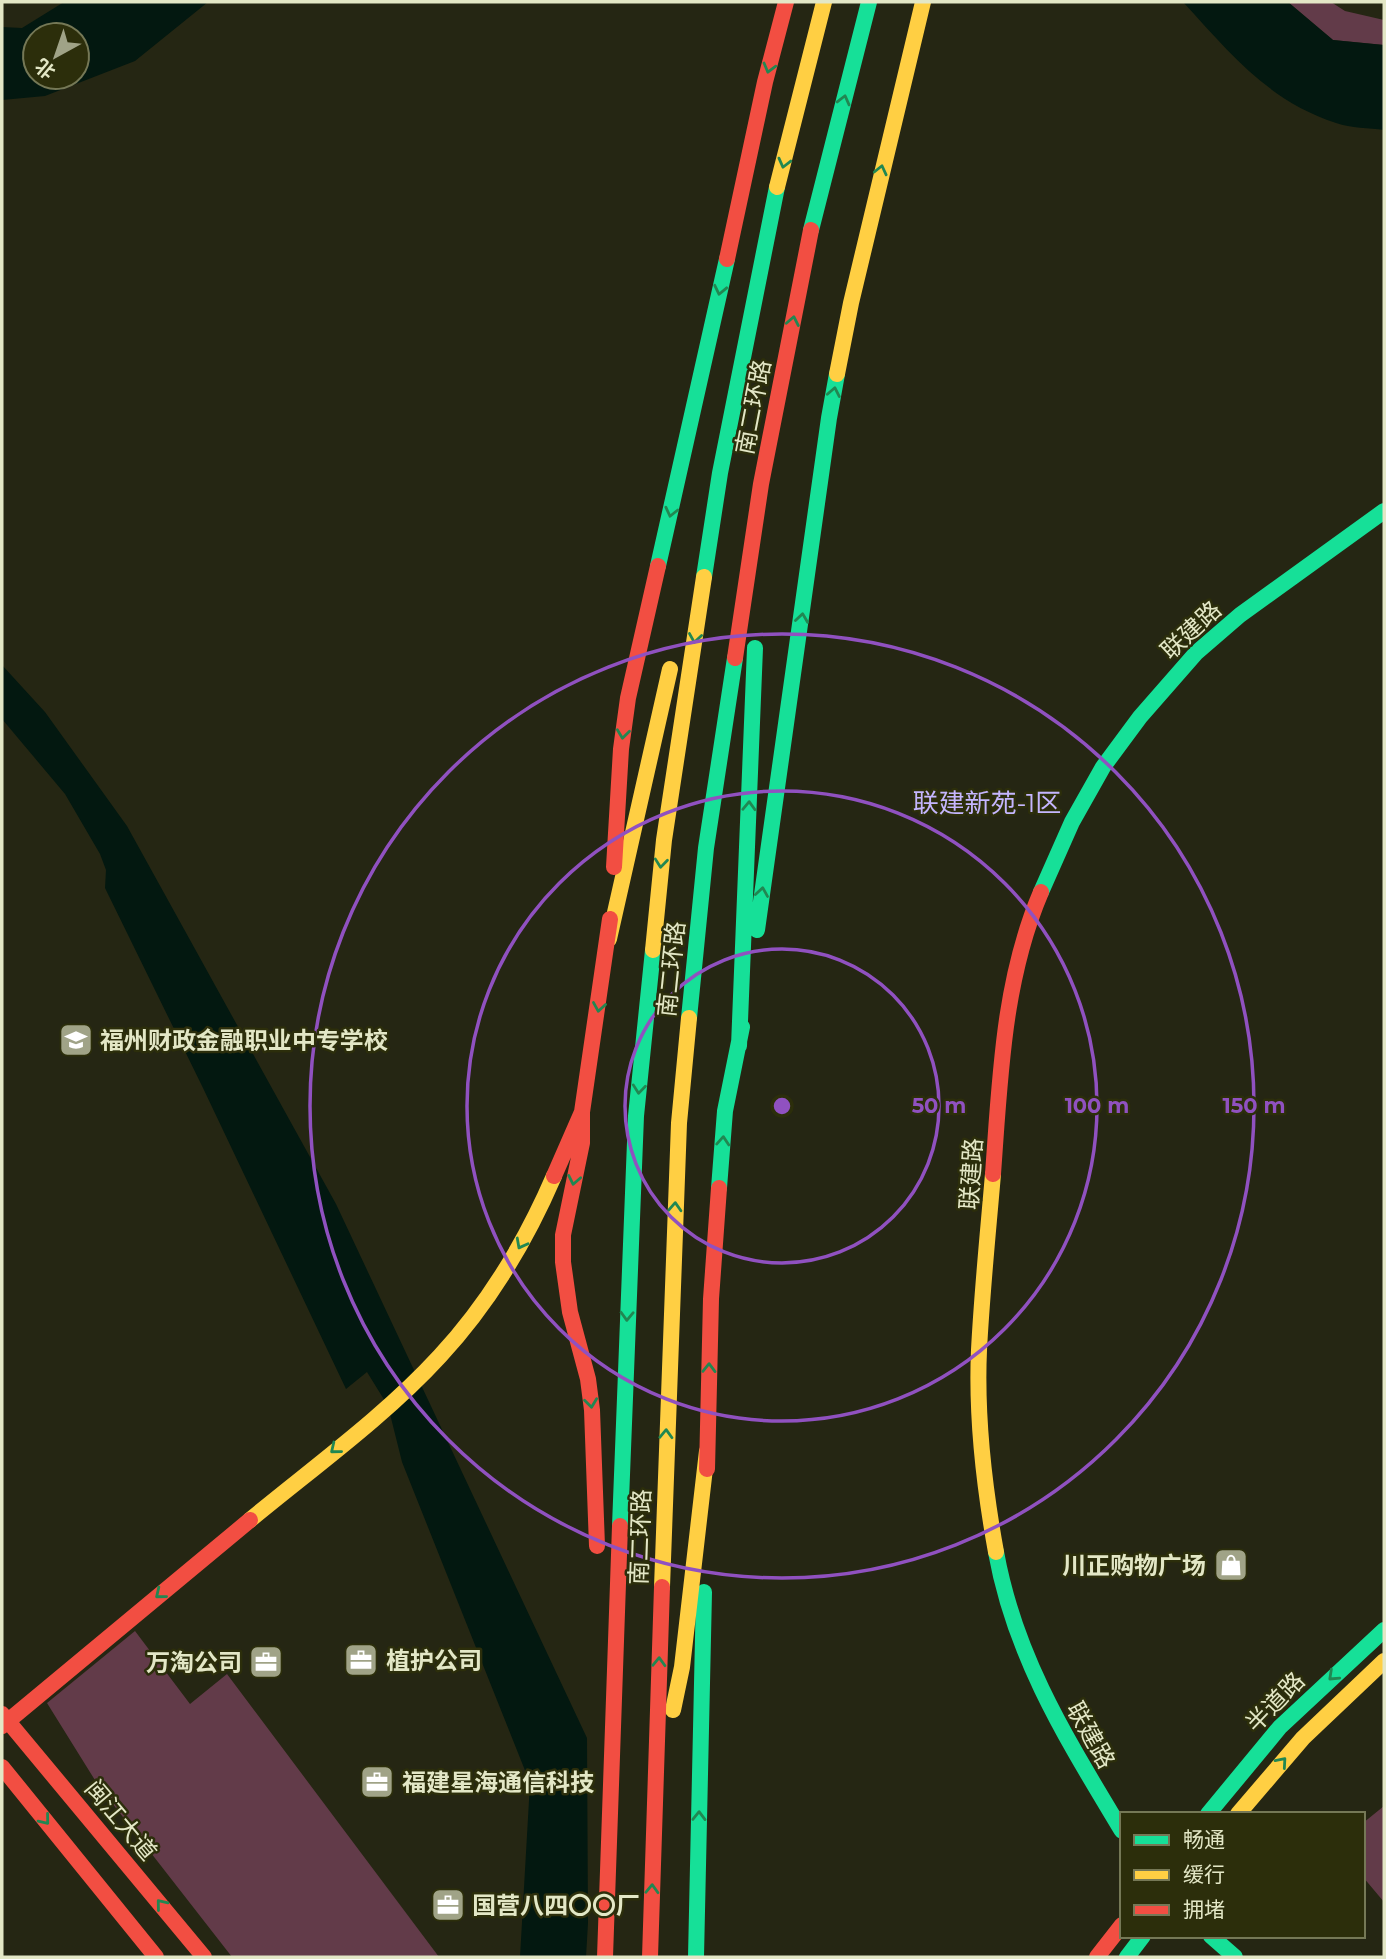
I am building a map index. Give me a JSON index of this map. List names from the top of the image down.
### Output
{
  "streets": {
    "main road": [
      "南二环路",
      "联建路",
      "半道路",
      "闽江大道"
    ]
  },
  "districts": ["联建新苑-1区"],
  "places": {
    "school or university": ["福州财政金融职业中专学校"],
    "shop": ["川正购物广场"],
    "office": [
      "植护公司",
      "万淘公司",
      "福建星海通信科技",
      "国营八四〇〇厂"
    ]
  },
  "legend": ["畅通", "缓行", "拥堵"],
  "north": "bottom left",
  "rings": ["50 m", "100 m", "150 m"]
}
